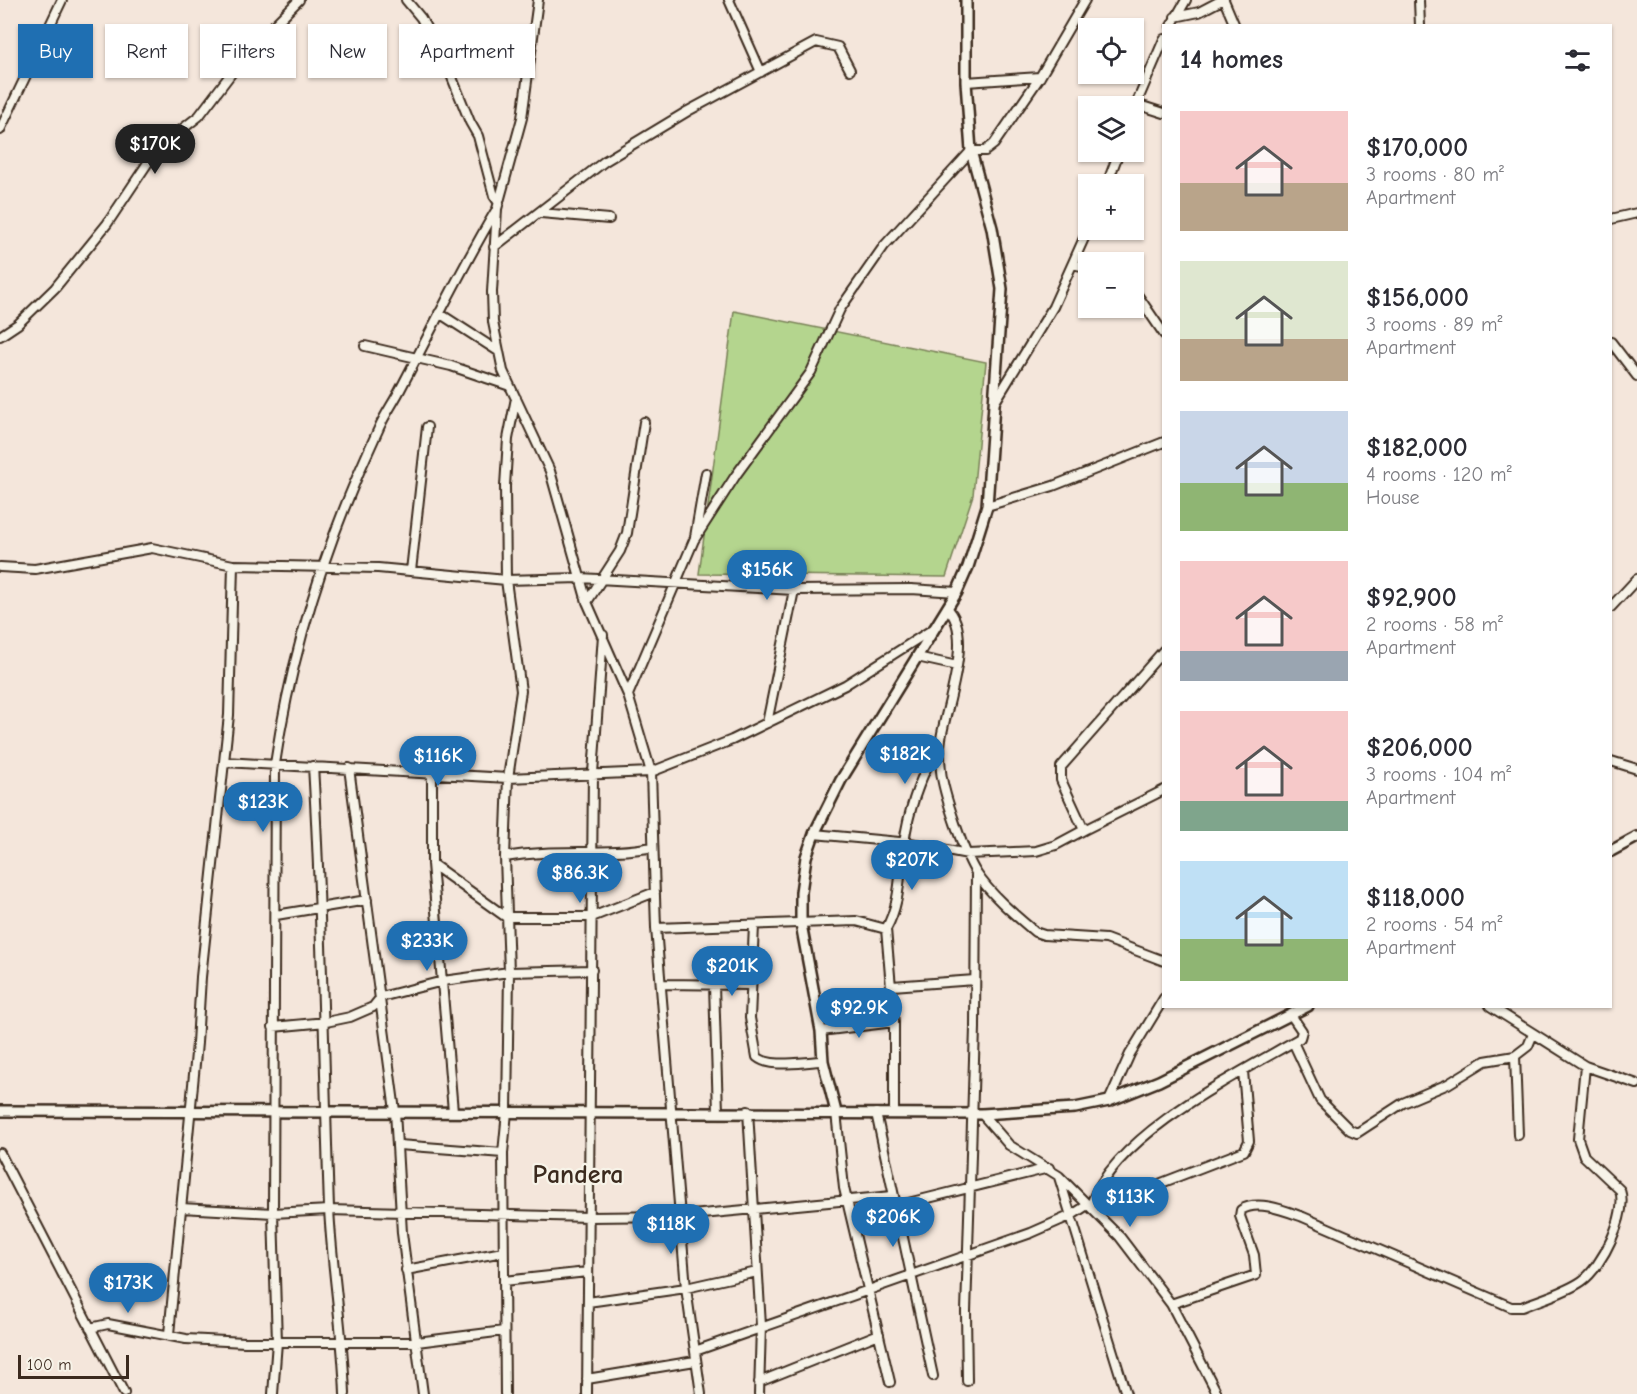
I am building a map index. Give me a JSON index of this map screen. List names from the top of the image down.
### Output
{
  "districts": ["Pandera"],
  "scale_bar": "100 m",
  "page": {
    "map_buttons": ["+", "−"],
    "chip": [
      "Buy",
      "Rent",
      "Filters",
      "New",
      "Apartment"
    ],
    "heading": "14 homes",
    "list": [
      {
        "name": "$170,000",
        "note": "3 rooms · 80 m² · Apartment"
      },
      {
        "name": "$156,000",
        "note": "3 rooms · 89 m² · Apartment"
      },
      {
        "name": "$182,000",
        "note": "4 rooms · 120 m² · House"
      },
      {
        "name": "$92,900",
        "note": "2 rooms · 58 m² · Apartment"
      },
      {
        "name": "$206,000",
        "note": "3 rooms · 104 m² · Apartment"
      },
      {
        "name": "$118,000",
        "note": "2 rooms · 54 m² · Apartment"
      }
    ],
    "price": [
      "$170K",
      "$156K",
      "$182K",
      "$116K",
      "$123K",
      "$207K",
      "$86.3K",
      "$233K",
      "$201K",
      "$92.9K",
      "$113K",
      "$206K",
      "$118K",
      "$173K"
    ],
    "scale": "100 m"
  }
}
